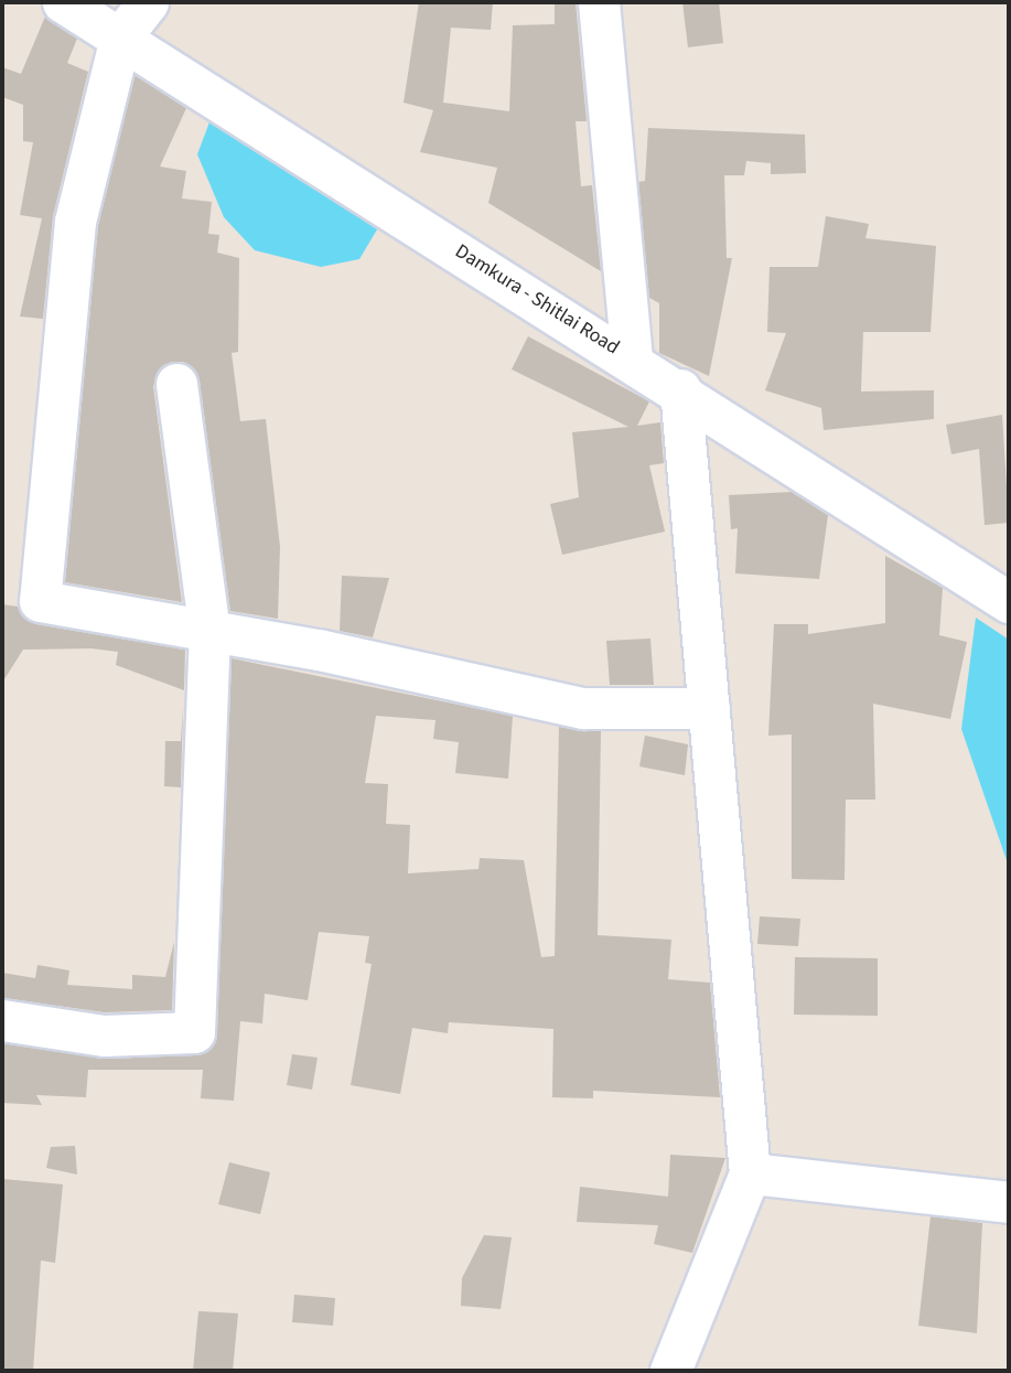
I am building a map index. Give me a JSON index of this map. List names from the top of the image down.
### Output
{
  "streets": {
    "street": ["Damkura - Shitlai Road"]
  }
}
